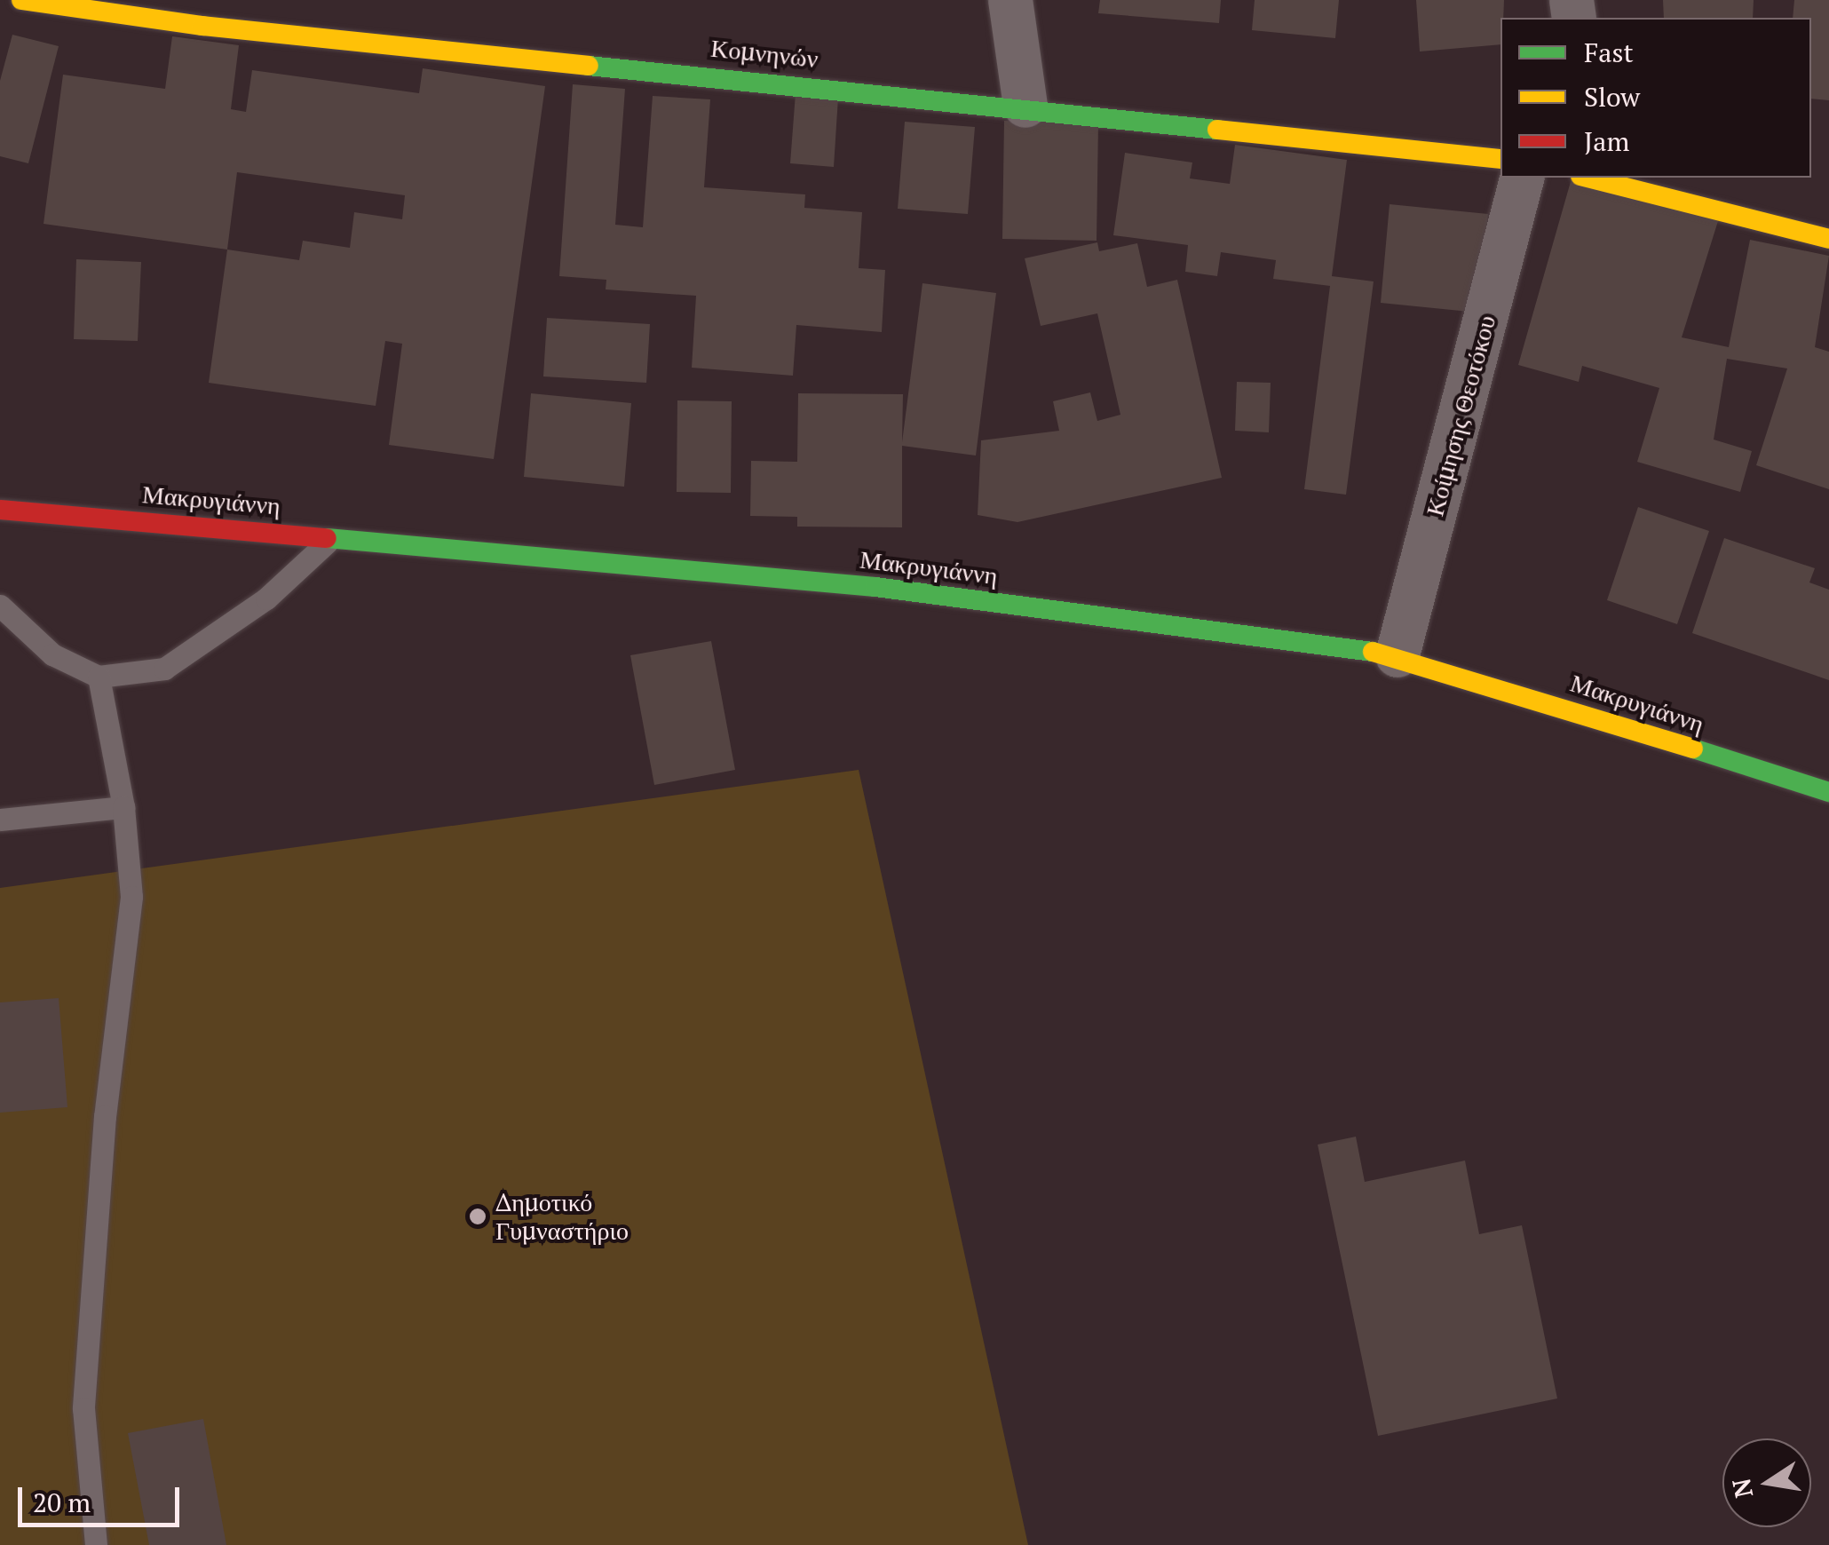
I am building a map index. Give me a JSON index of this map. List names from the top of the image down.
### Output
{
  "streets": {
    "street": ["Κομνηνών", "Κοίμησης Θεοτόκου", "Μακρυγιάννη"]
  },
  "crossings": [
    ["Κοίμησης Θεοτόκου", "Μακρυγιάννη"]
  ],
  "places": ["Δημοτικό Γυμναστήριο"],
  "legend": ["Fast", "Slow", "Jam"],
  "scale_bar": "20 m",
  "north": "left"
}
